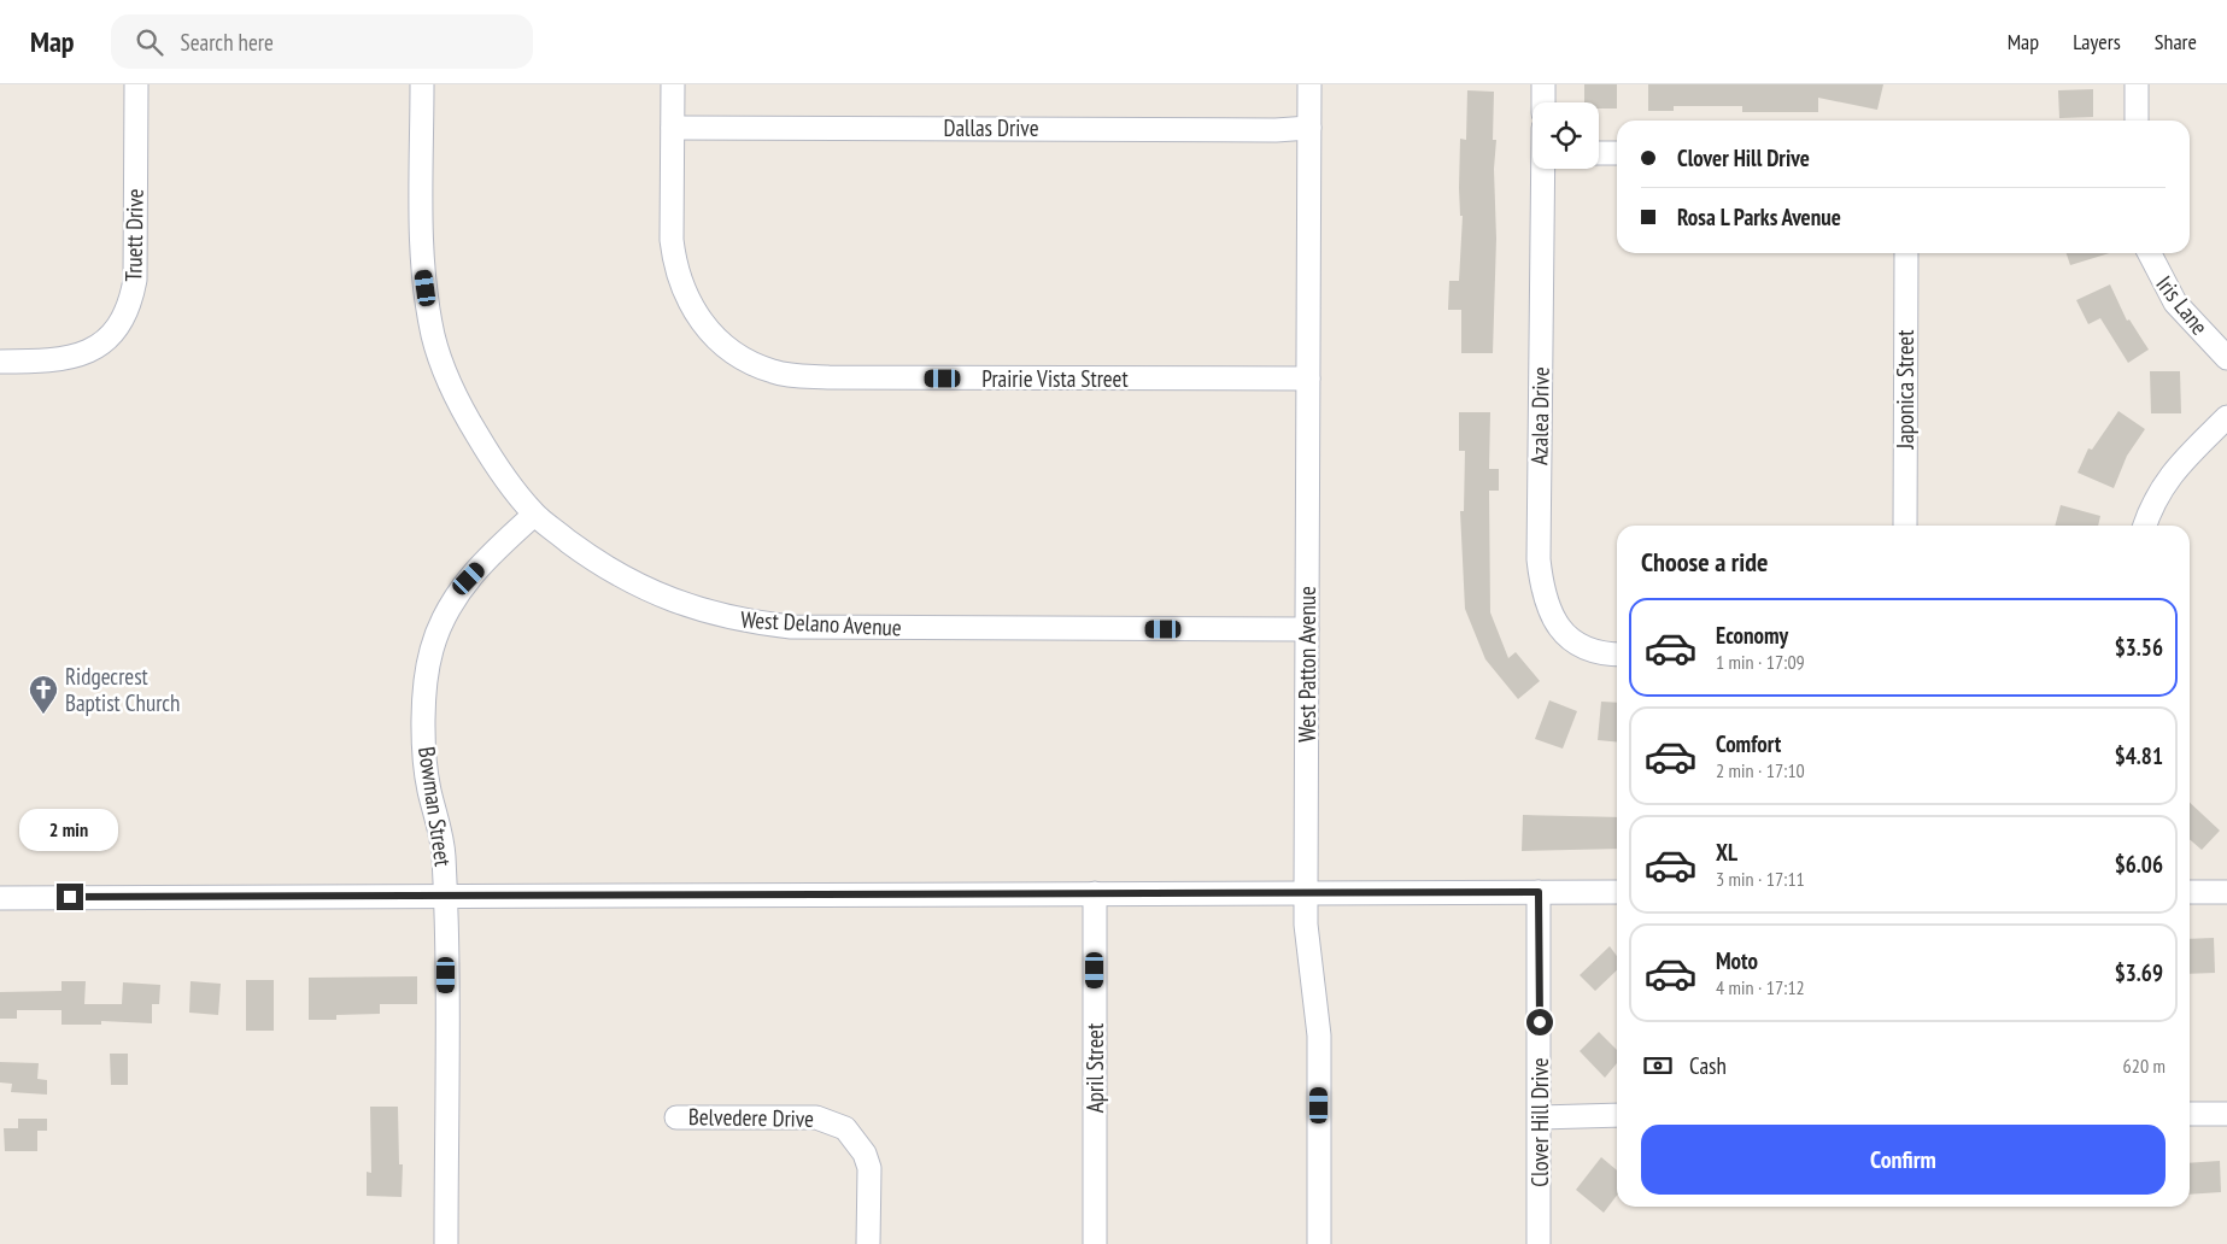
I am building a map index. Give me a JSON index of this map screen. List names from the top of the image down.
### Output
{
  "streets": {
    "street": [
      "Dallas Drive",
      "Truett Drive",
      "Iris Lane",
      "Prairie Vista Street",
      "Japonica Street",
      "Azalea Drive",
      "West Delano Avenue",
      "West Patton Avenue",
      "Bowman Street",
      "April Street",
      "Belvedere Drive",
      "Clover Hill Drive"
    ]
  },
  "crossings": [
    ["Dallas Drive", "Prairie Vista Street"],
    ["Dallas Drive", "West Patton Avenue"],
    ["Prairie Vista Street", "West Patton Avenue"],
    ["West Delano Avenue", "West Patton Avenue"],
    ["West Delano Avenue", "Bowman Street"]
  ],
  "places": {
    "church": ["Ridgecrest Baptist Church"]
  },
  "page": {
    "header": "Map",
    "search": "Search here",
    "nav": ["Map", "Layers", "Share"],
    "banner": ["Clover Hill Drive", "Rosa L Parks Avenue"],
    "heading": "Choose a ride",
    "list": [
      {
        "name": "Economy",
        "note": "1 min · 17:09",
        "value": "$3.56"
      },
      {
        "name": "Comfort",
        "note": "2 min · 17:10",
        "value": "$4.81"
      },
      {
        "name": "XL",
        "note": "3 min · 17:11",
        "value": "$6.06"
      },
      {
        "name": "Moto",
        "note": "4 min · 17:12",
        "value": "$3.69"
      }
    ],
    "bubble": "2 min",
    "pay": ["Cash", "620 m"],
    "buttons": "Confirm"
  }
}
